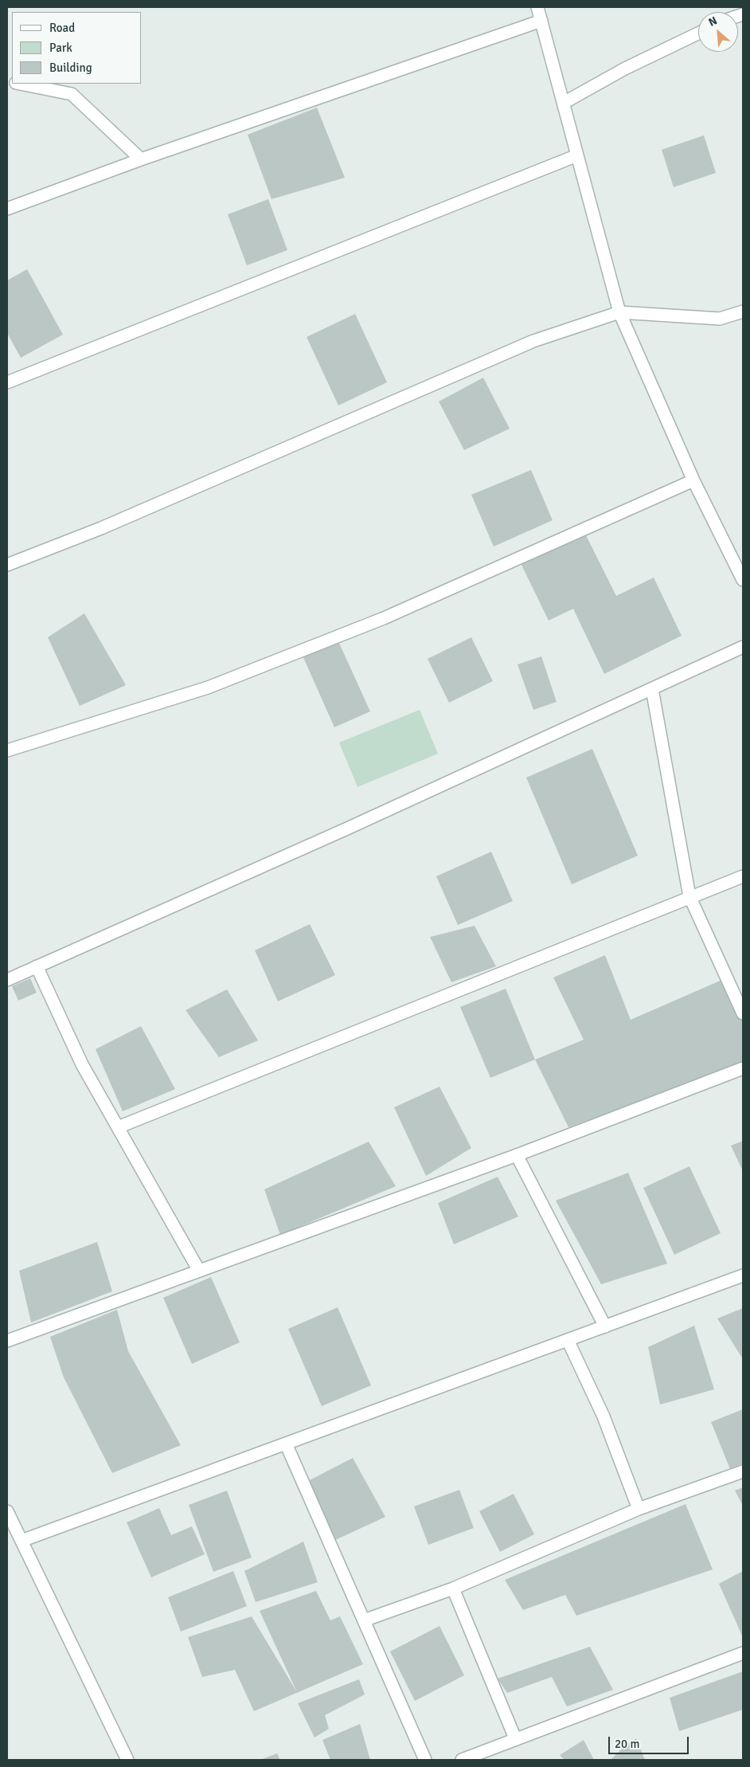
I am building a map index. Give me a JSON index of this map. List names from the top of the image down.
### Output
{
  "legend": ["Road", "Park", "Building"],
  "scale_bar": "20 m",
  "north": "top left"
}
